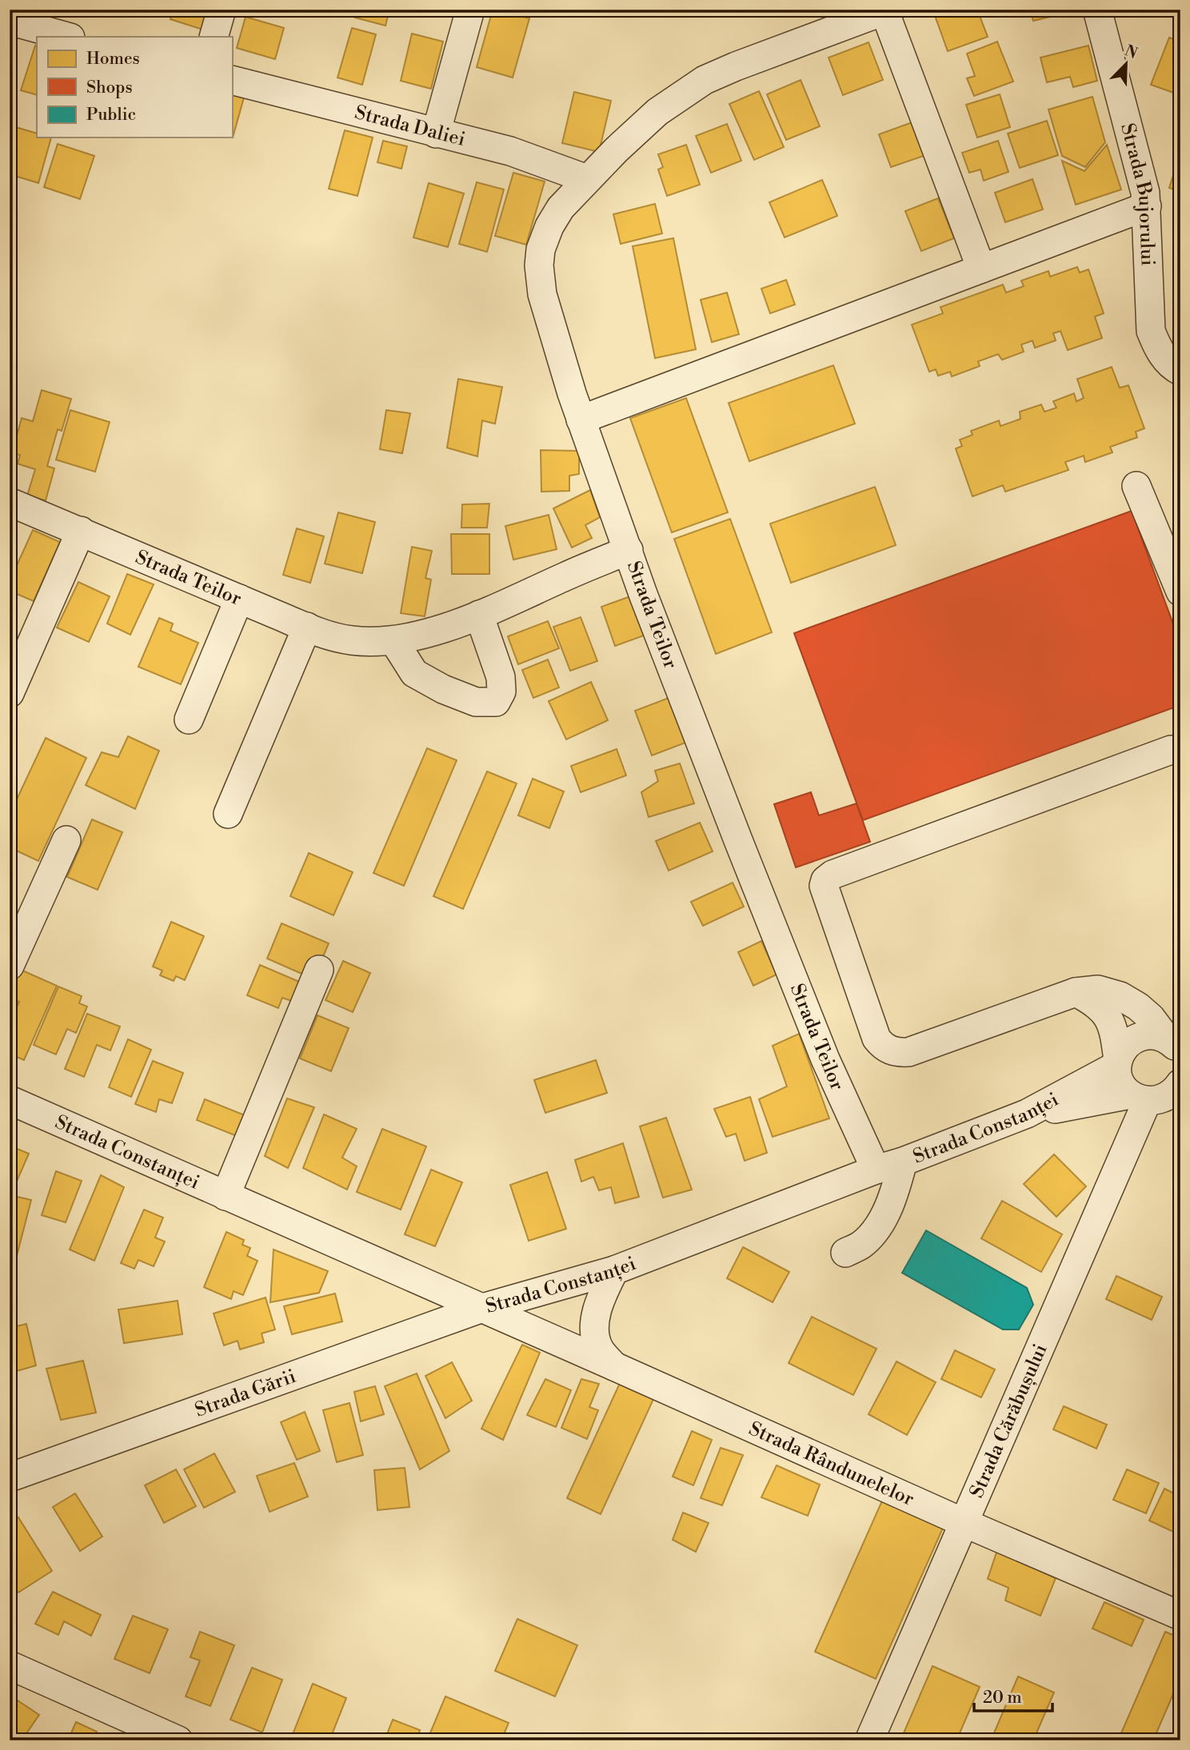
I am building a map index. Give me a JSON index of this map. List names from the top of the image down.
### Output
{
  "streets": {
    "street": [
      "Strada Daliei",
      "Strada Bujorului",
      "Strada Teilor",
      "Strada Constanței",
      "Strada Gării",
      "Strada Cărăbușului",
      "Strada Rândunelelor"
    ]
  },
  "crossings": [
    ["Strada Teilor", "Strada Constanței"],
    ["Strada Constanței", "Strada Gării"],
    ["Strada Constanței", "Strada Rândunelelor"],
    ["Strada Gării", "Strada Rândunelelor"],
    ["Strada Cărăbușului", "Strada Rândunelelor"]
  ],
  "legend": ["Homes", "Shops", "Public"],
  "scale_bar": "20 m",
  "north": "top right"
}
